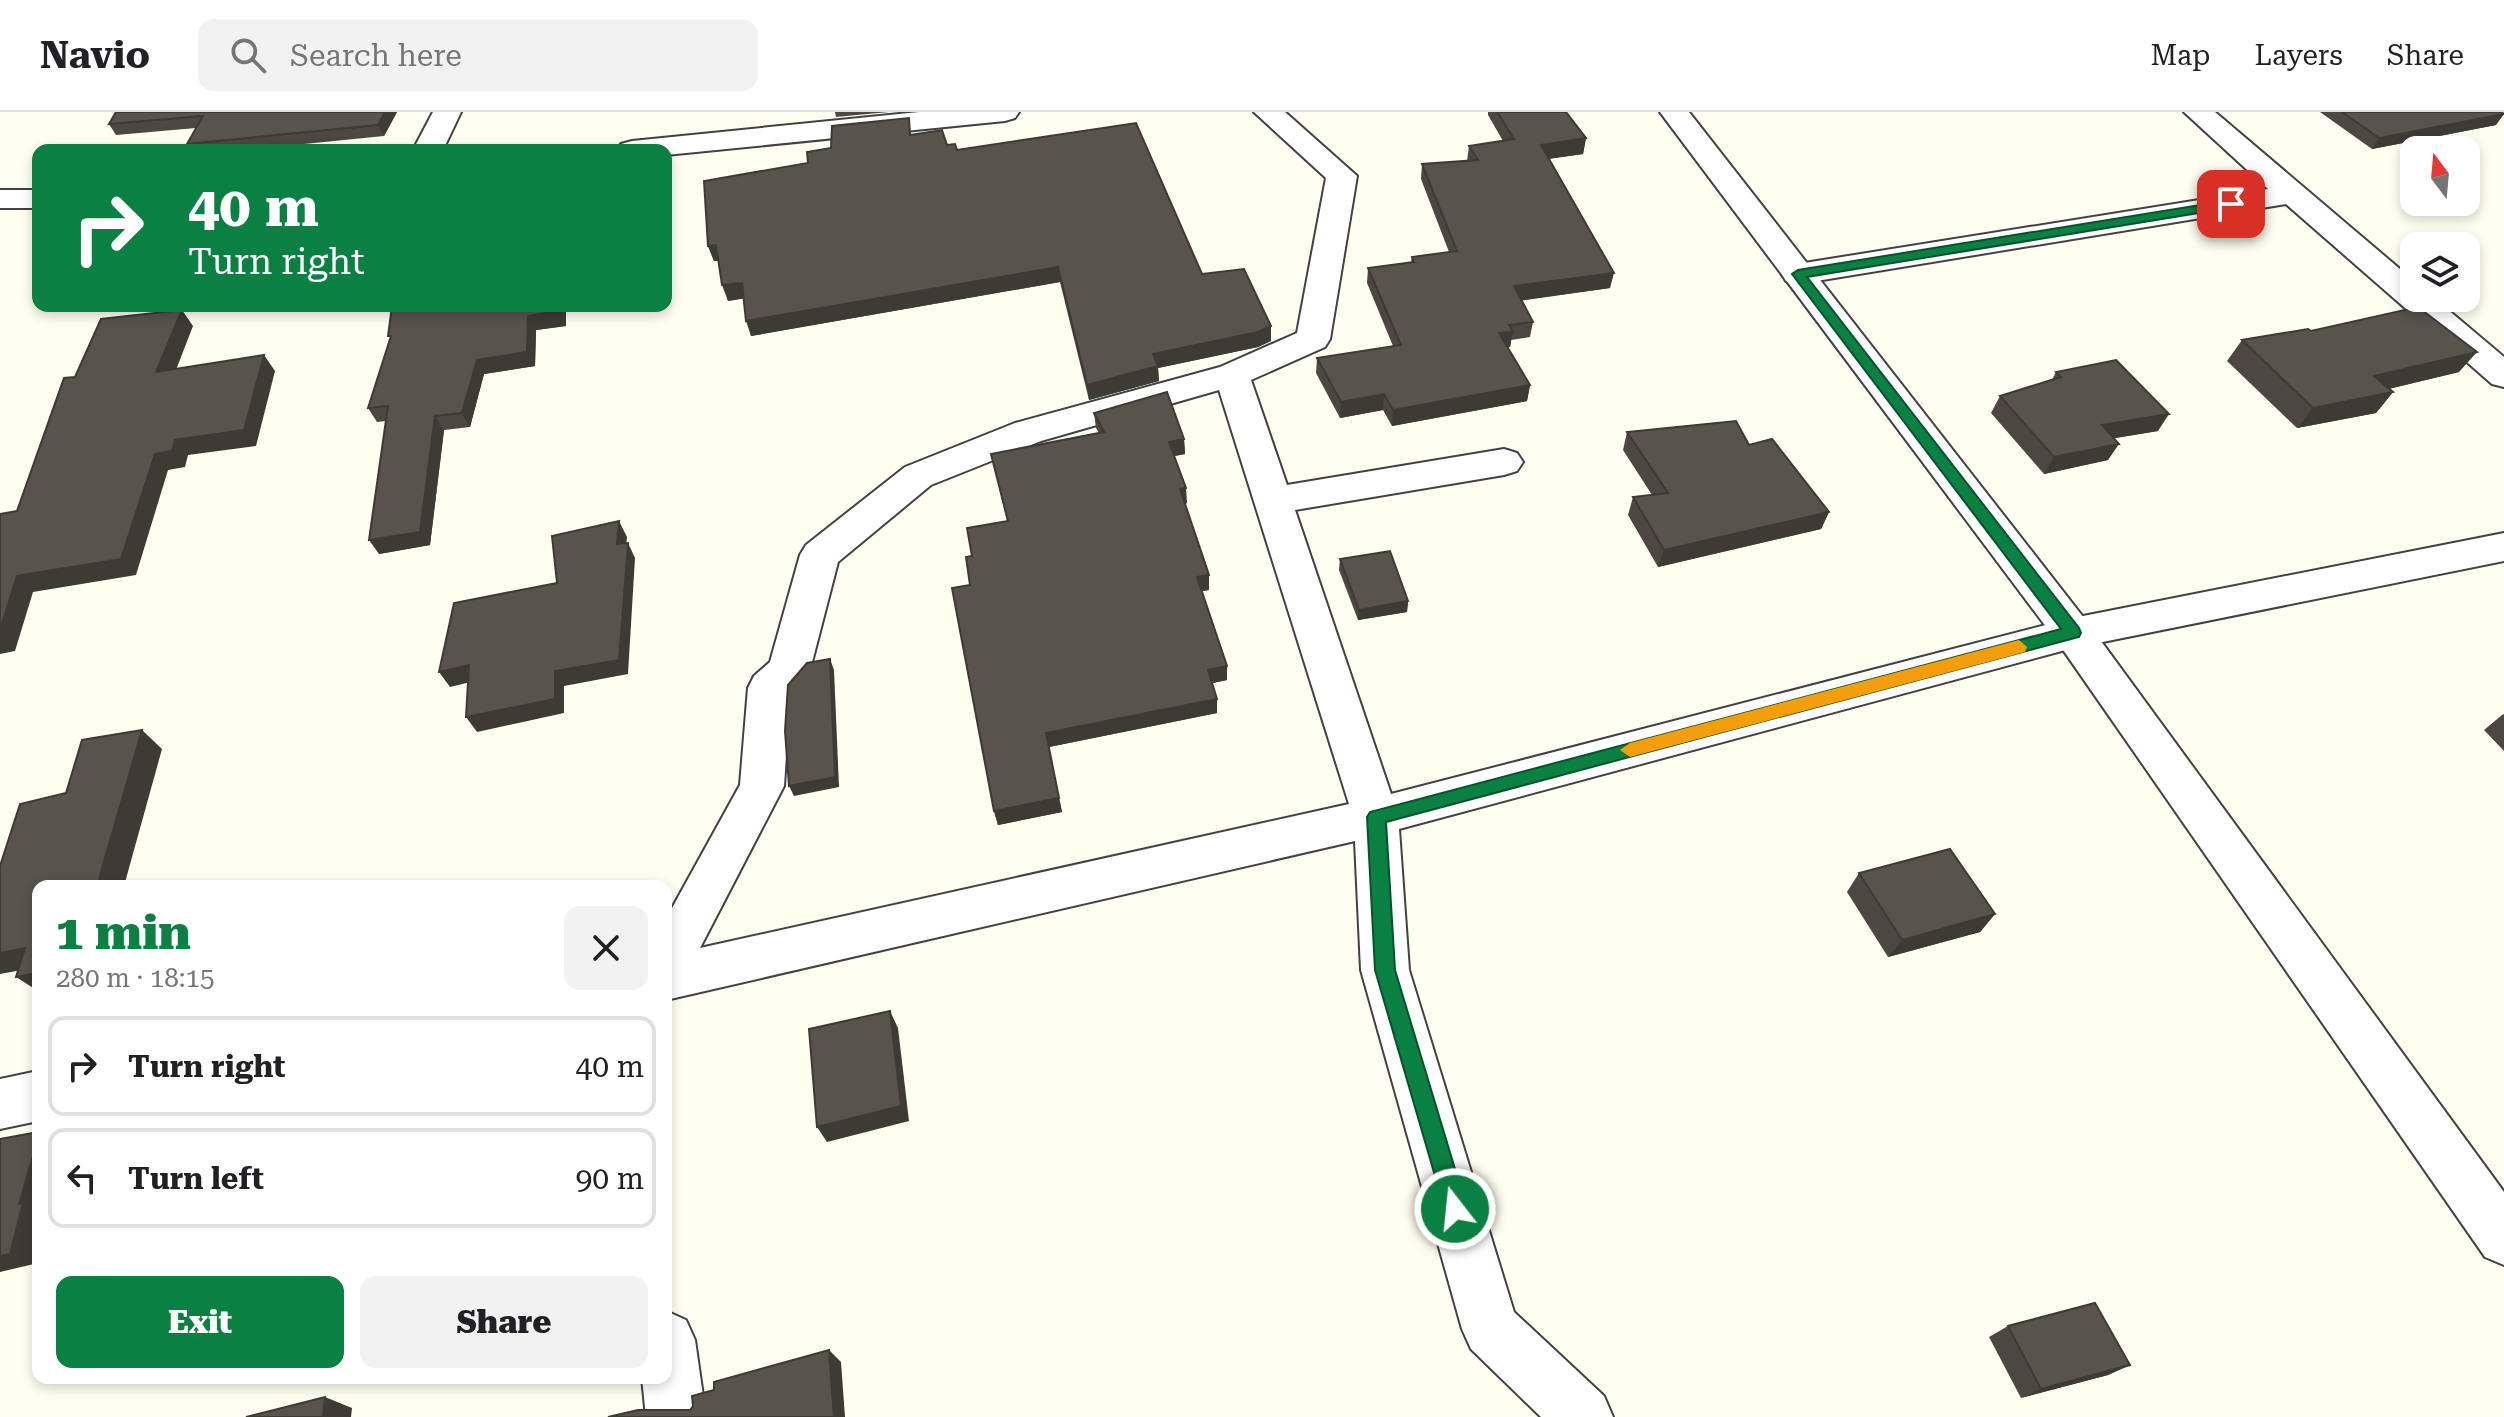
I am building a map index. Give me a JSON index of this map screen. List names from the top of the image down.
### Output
{
  "north": "top",
  "page": {
    "header": "Navio",
    "search": "Search here",
    "nav": ["Map", "Layers", "Share"],
    "turn": ["40 m", "Turn right"],
    "heading": ["1 min", "280 m · 18:15"],
    "list": [
      {
        "name": "Turn right",
        "value": "40 m"
      },
      {
        "name": "Turn left",
        "value": "90 m"
      }
    ],
    "buttons": ["Exit", "Share"]
  }
}
